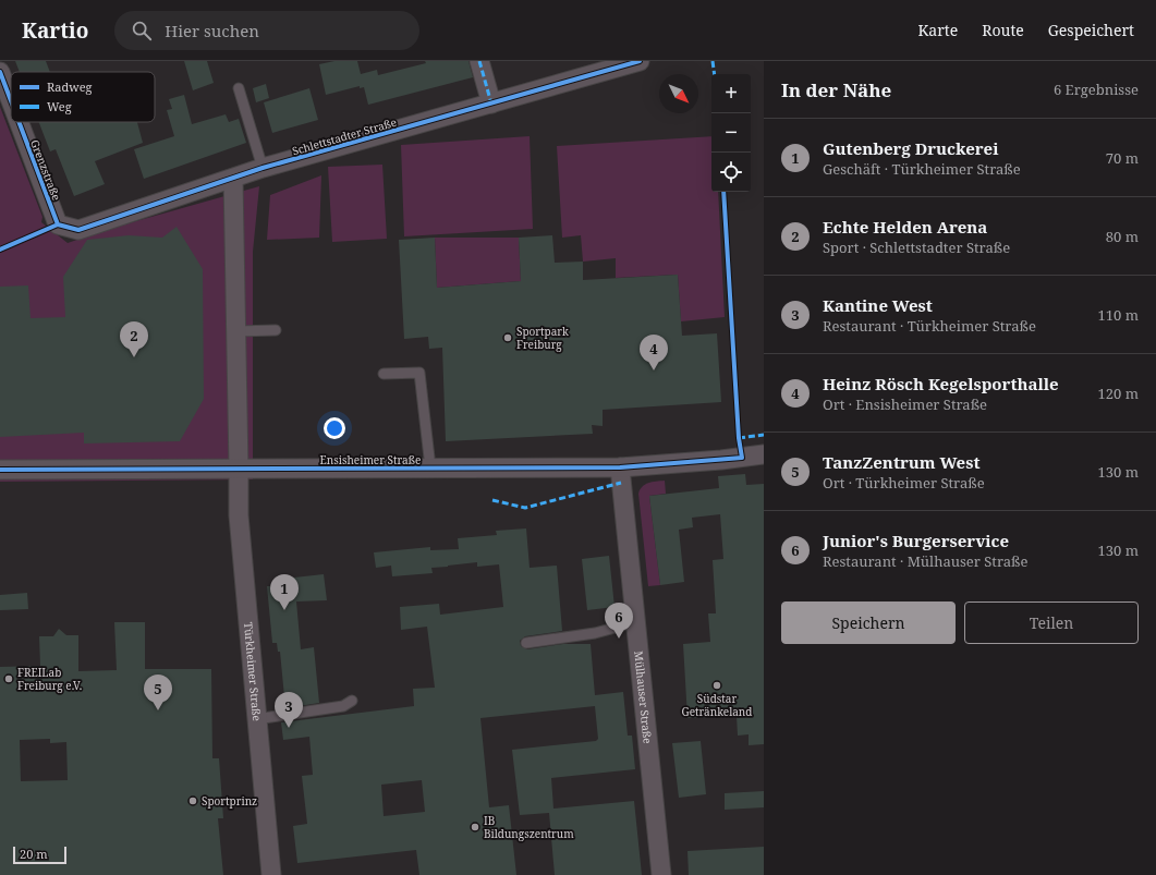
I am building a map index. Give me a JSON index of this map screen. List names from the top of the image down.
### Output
{
  "streets": {
    "street": [
      "Schlettstadter Straße",
      "Grenzstraße",
      "Ensisheimer Straße",
      "Türkheimer Straße",
      "Mülhauser Straße"
    ]
  },
  "crossings": [
    ["Schlettstadter Straße", "Grenzstraße"],
    ["Ensisheimer Straße", "Türkheimer Straße"],
    ["Ensisheimer Straße", "Mülhauser Straße"]
  ],
  "places": [
    "Sportpark Freiburg",
    "FREILab Freiburg e.V.",
    "Südstar Getränkeland",
    "Sportprinz",
    "IB Bildungszentrum"
  ],
  "legend": ["Radweg", "Weg"],
  "scale_bar": "20 m",
  "north": "bottom right",
  "page": {
    "header": "Kartio",
    "search": "Hier suchen",
    "nav": ["Karte", "Route", "Gespeichert"],
    "heading": ["In der Nähe", "6 Ergebnisse"],
    "map_buttons": ["+", "−"],
    "list": [
      {
        "mark": "1",
        "name": "Gutenberg Druckerei",
        "note": "Geschäft · Türkheimer Straße",
        "value": "70 m"
      },
      {
        "mark": "2",
        "name": "Echte Helden Arena",
        "note": "Sport · Schlettstadter Straße",
        "value": "80 m"
      },
      {
        "mark": "3",
        "name": "Kantine West",
        "note": "Restaurant · Türkheimer Straße",
        "value": "110 m"
      },
      {
        "mark": "4",
        "name": "Heinz Rösch Kegelsporthalle",
        "note": "Ort · Ensisheimer Straße",
        "value": "120 m"
      },
      {
        "mark": "5",
        "name": "TanzZentrum West",
        "note": "Ort · Türkheimer Straße",
        "value": "130 m"
      },
      {
        "mark": "6",
        "name": "Junior's Burgerservice",
        "note": "Restaurant · Mülhauser Straße",
        "value": "130 m"
      }
    ],
    "pins": [
      "2",
      "4",
      "1",
      "6",
      "5",
      "3"
    ],
    "buttons": ["Speichern", "Teilen"],
    "scale": "20 m"
  }
}
